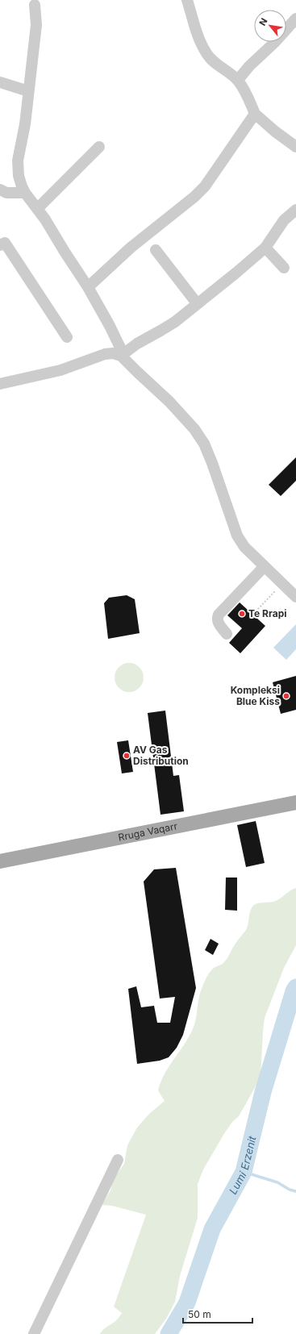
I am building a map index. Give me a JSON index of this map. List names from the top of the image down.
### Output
{
  "streets": {
    "main road": ["Rruga Vaqarr"]
  },
  "water": ["Lumi Erzenit"],
  "places": ["Te Rrapi", "Kompleksi Blue Kiss", "AV Gas Distribution"],
  "scale_bar": "50 m",
  "north": "top left"
}
